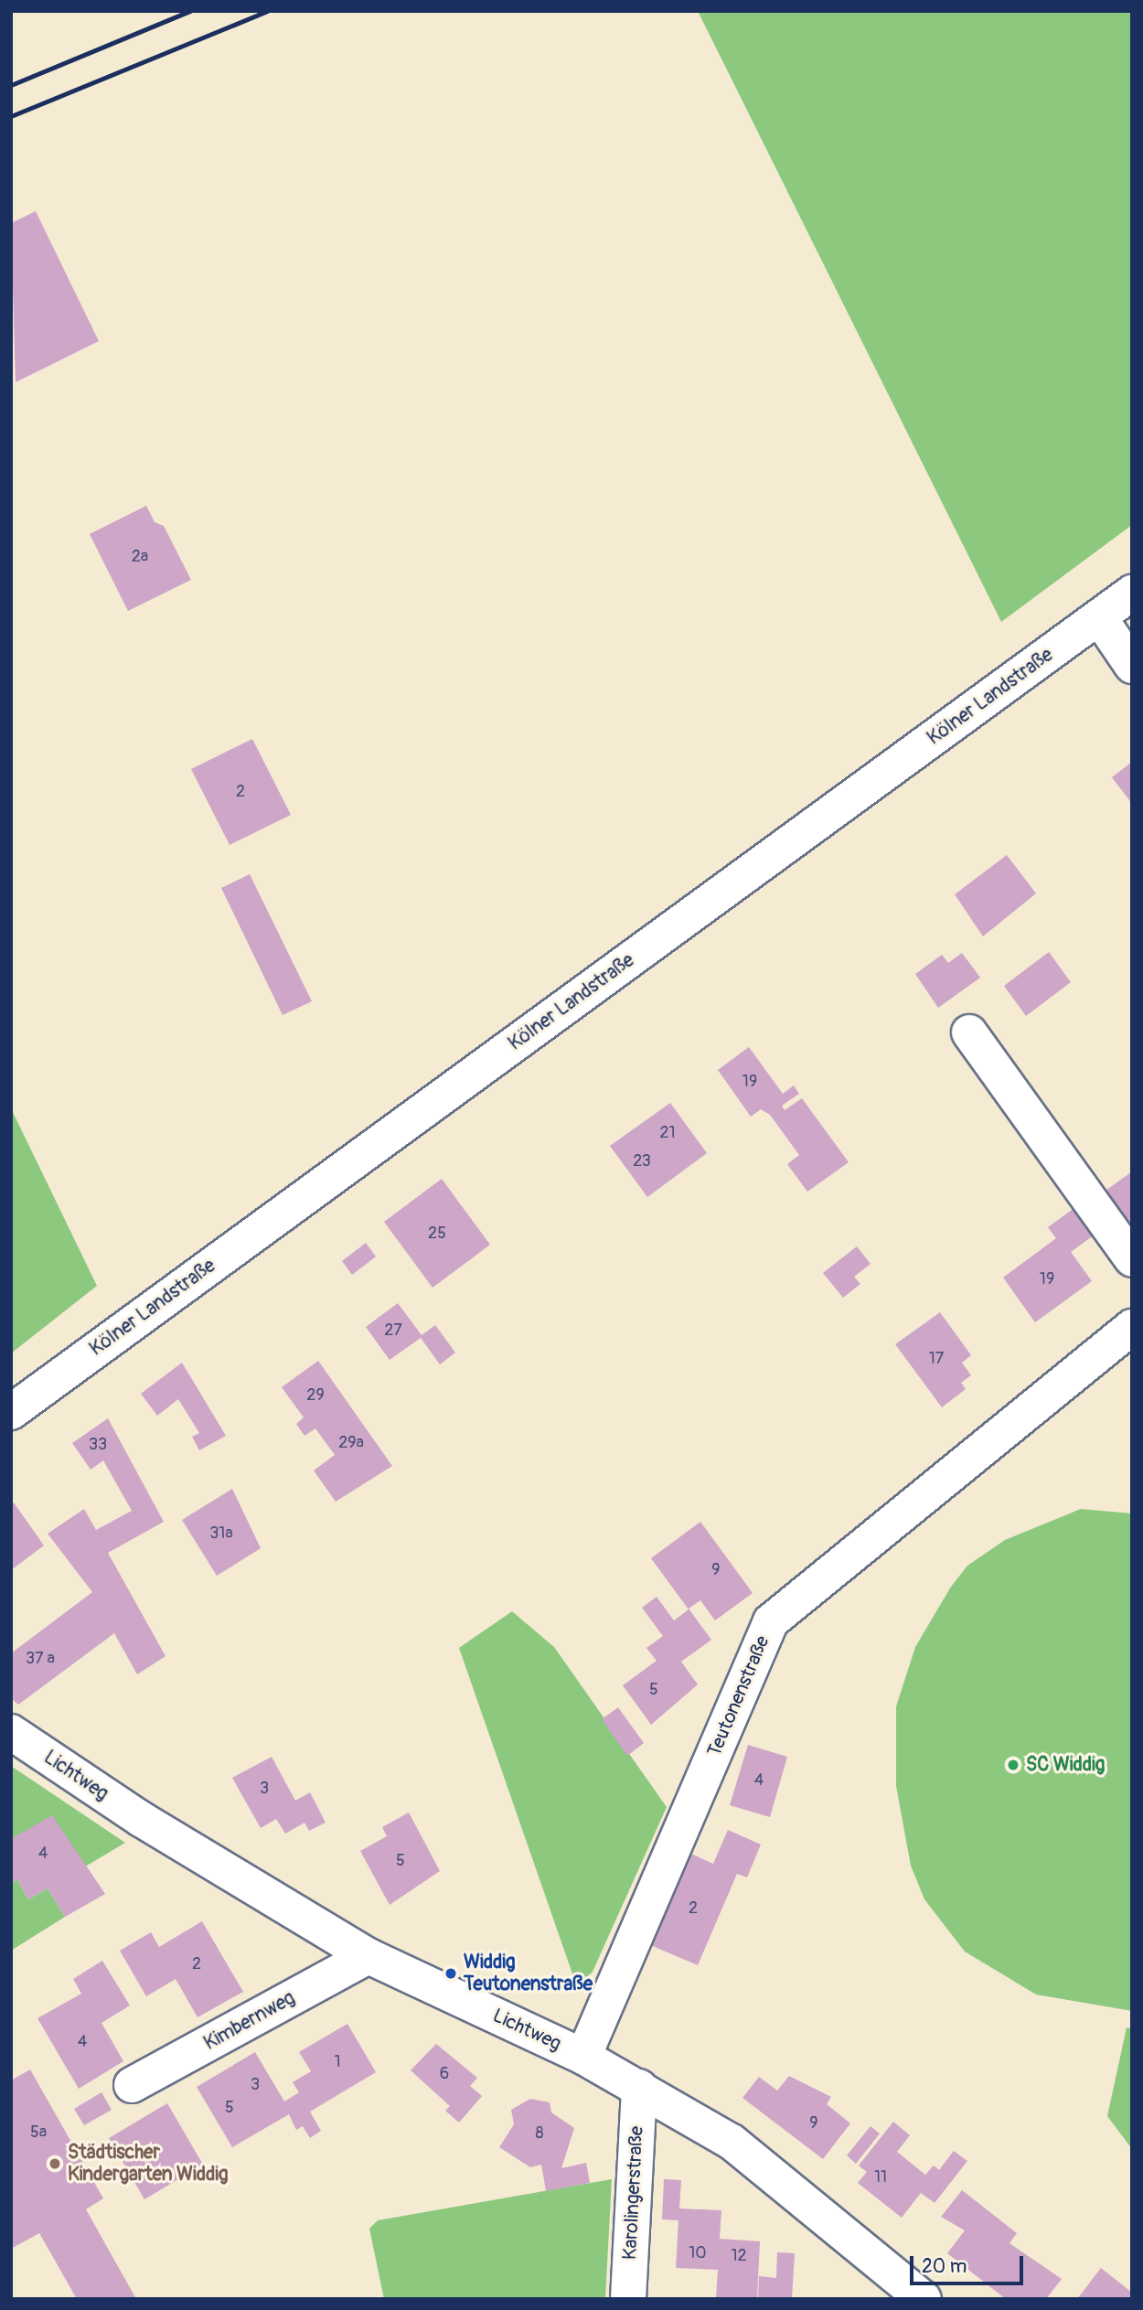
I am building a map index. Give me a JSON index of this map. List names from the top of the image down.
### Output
{
  "streets": {
    "street": [
      "Kölner Landstraße",
      "Teutonenstraße",
      "Lichtweg",
      "Kimbernweg",
      "Karolingerstraße"
    ]
  },
  "crossings": [
    ["Teutonenstraße", "Lichtweg"],
    ["Lichtweg", "Kimbernweg"],
    ["Lichtweg", "Karolingerstraße"]
  ],
  "places": ["SC Widdig", "Widdig Teutonenstraße", "Städtischer Kindergarten Widdig"],
  "house_numbers": [
    "2a",
    "2",
    "19",
    "21",
    "23",
    "25",
    "19",
    "27",
    "17",
    "29",
    "29a",
    "33",
    "31a",
    "9",
    "37 a",
    "5",
    "4",
    "3",
    "4",
    "5",
    "2",
    "2",
    "4",
    "1",
    "6",
    "3",
    "5",
    "9",
    "5a",
    "8",
    "11",
    "10",
    "12"
  ],
  "scale_bar": "20 m"
}
